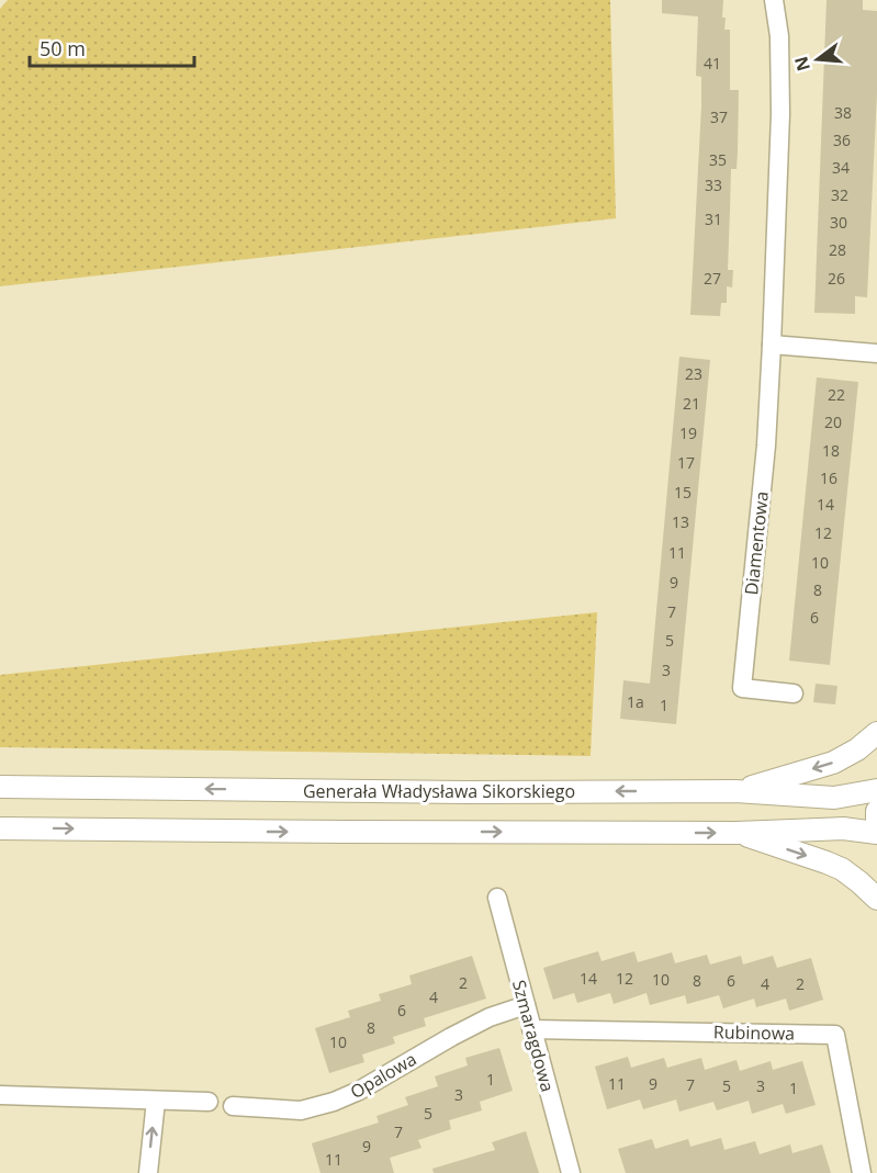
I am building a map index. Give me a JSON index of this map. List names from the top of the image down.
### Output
{
  "streets": {
    "street": [
      "Diamentowa",
      "Generała Władysława Sikorskiego",
      "Rubinowa",
      "Szmaragdowa",
      "Opalowa"
    ]
  },
  "crossings": [
    ["Rubinowa", "Szmaragdowa"],
    ["Szmaragdowa", "Opalowa"]
  ],
  "house_numbers": [
    "41",
    "38",
    "37",
    "36",
    "35",
    "34",
    "33",
    "32",
    "31",
    "30",
    "28",
    "27",
    "26",
    "23",
    "22",
    "21",
    "20",
    "19",
    "18",
    "17",
    "16",
    "15",
    "14",
    "13",
    "12",
    "11",
    "10",
    "9",
    "8",
    "7",
    "6",
    "5",
    "3",
    "1a",
    "1",
    "14",
    "12",
    "10",
    "8",
    "6",
    "2",
    "4",
    "2",
    "4",
    "6",
    "8",
    "10",
    "1",
    "11",
    "9",
    "7",
    "5",
    "3",
    "1",
    "3",
    "5",
    "7",
    "9",
    "11"
  ],
  "scale_bar": "50 m",
  "north": "left"
}
